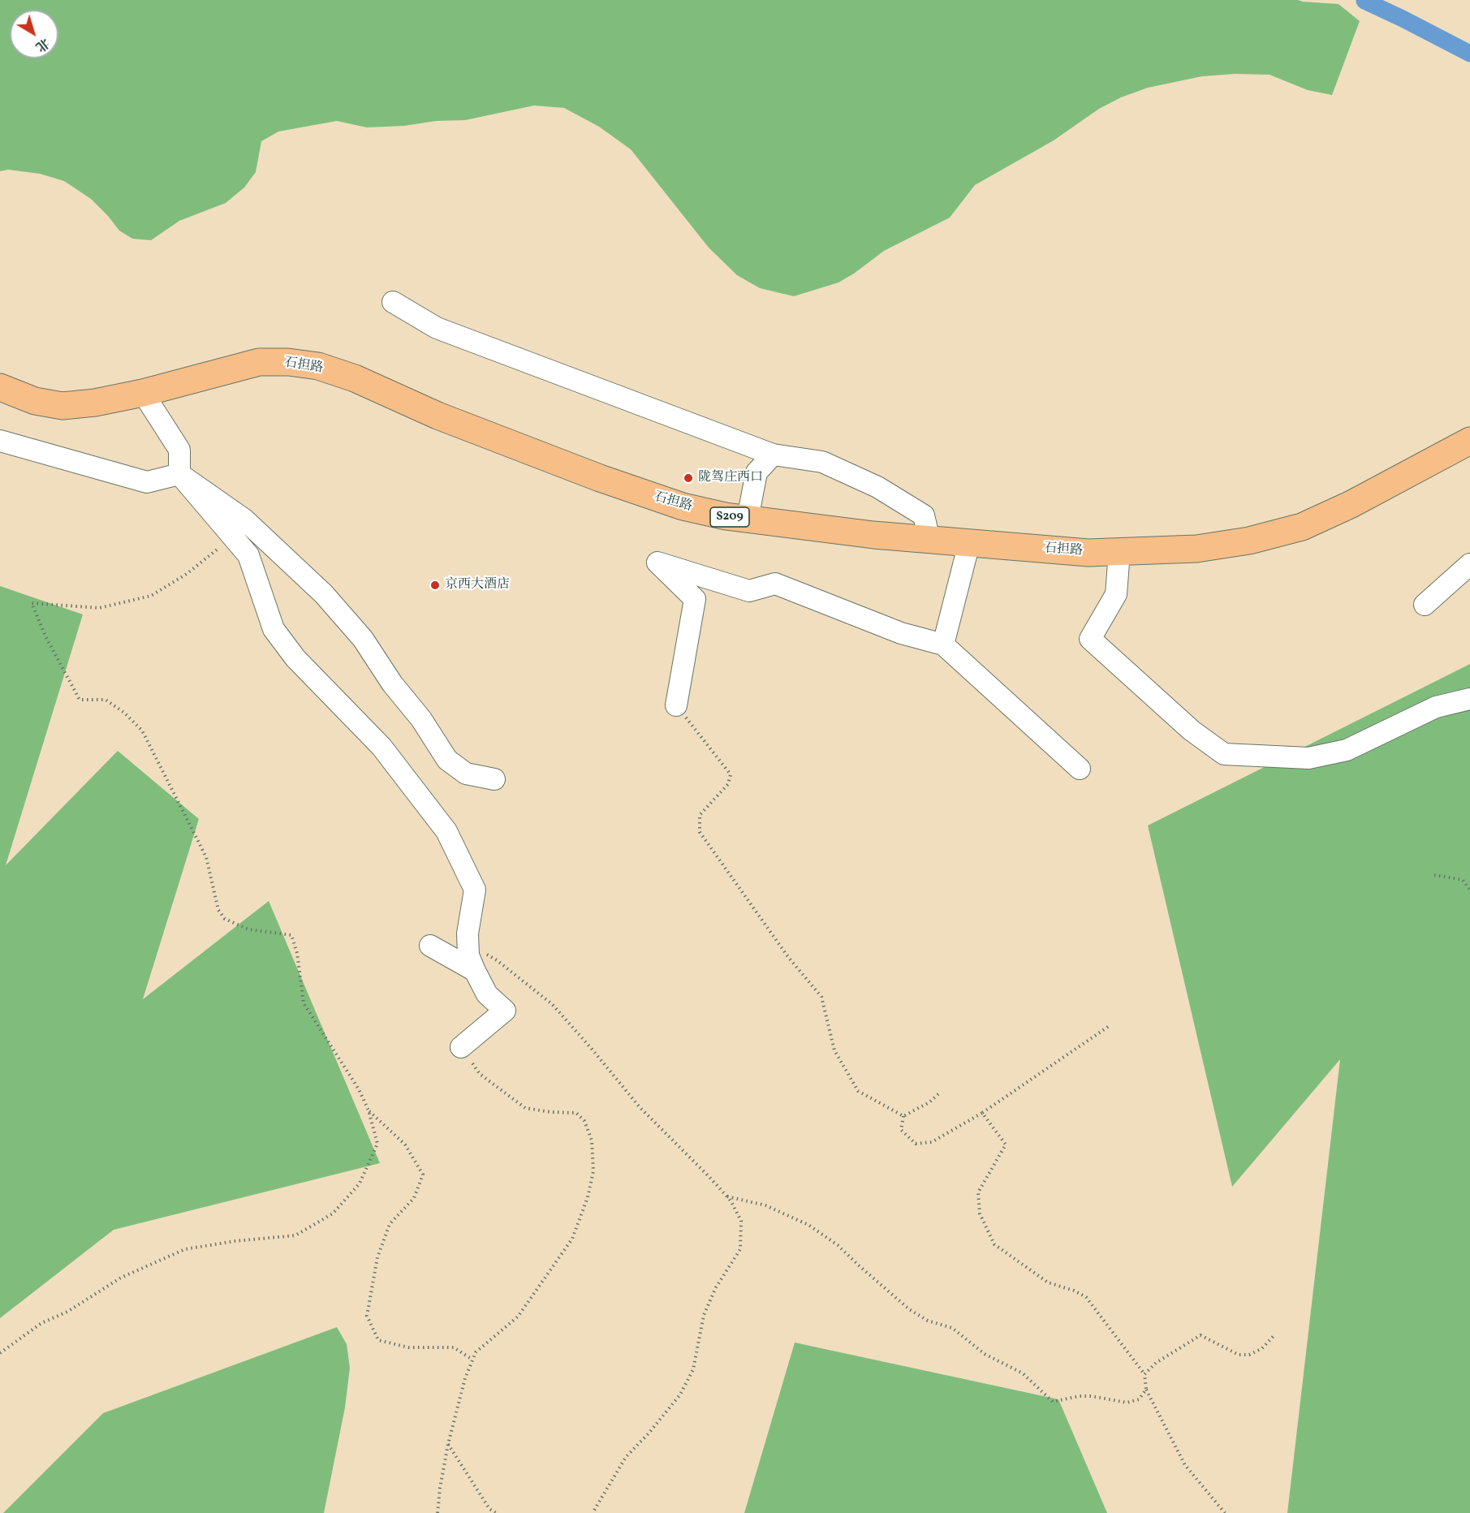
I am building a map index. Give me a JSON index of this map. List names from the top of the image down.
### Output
{
  "streets": {
    "main road": ["石担路", "S209"]
  },
  "places": ["陇驾庄西口", "京西大酒店"],
  "north": "bottom right"
}
